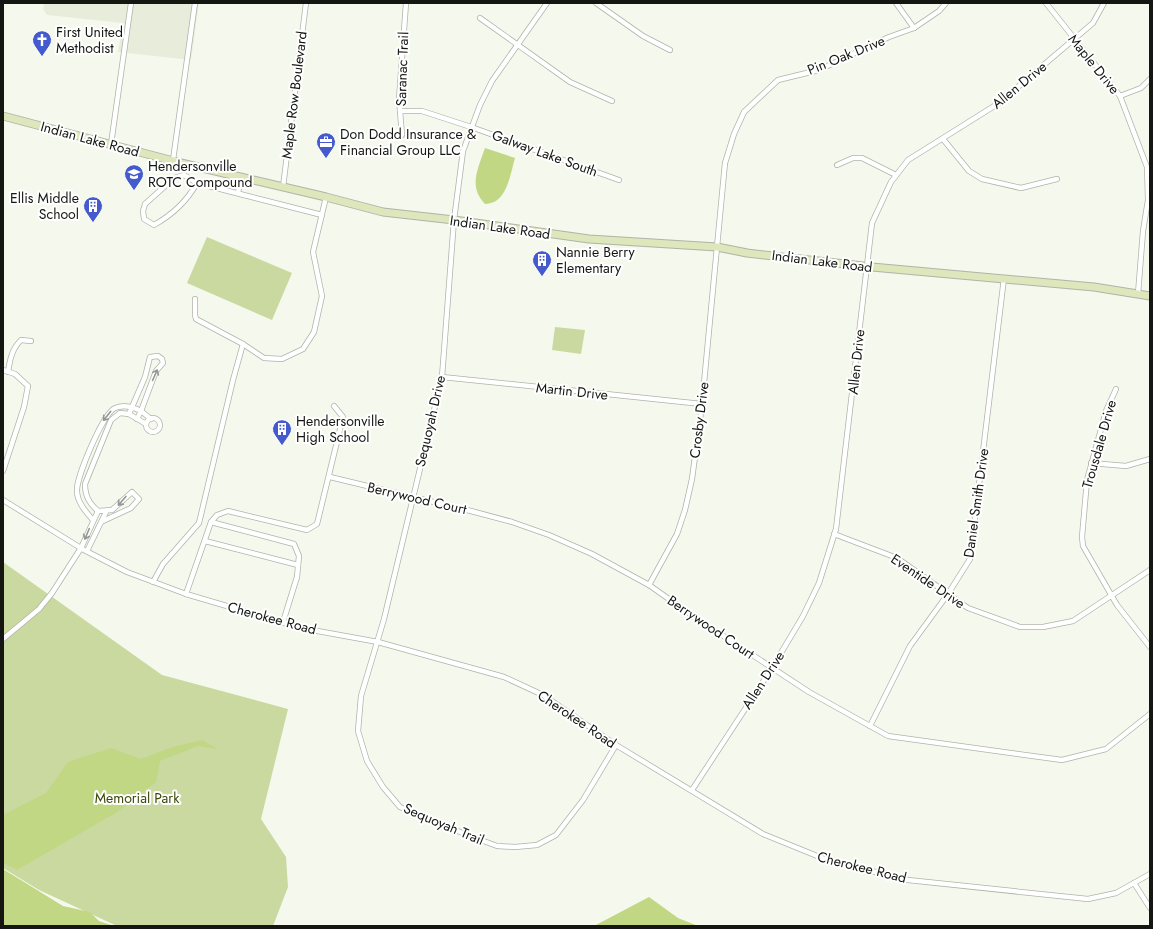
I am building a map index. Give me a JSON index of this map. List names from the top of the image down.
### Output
{
  "streets": {
    "street": [
      "Pin Oak Drive",
      "Maple Drive",
      "Saranac Trail",
      "Allen Drive",
      "Maple Row Boulevard",
      "Indian Lake Road",
      "Galway Lake South",
      "Martin Drive",
      "Crosby Drive",
      "Sequoyah Drive",
      "Trousdale Drive",
      "Berrywood Court",
      "Daniel Smith Drive",
      "Eventide Drive",
      "Cherokee Road",
      "Sequoyah Trail"
    ]
  },
  "crossings": [
    ["Pin Oak Drive", "Indian Lake Road"],
    ["Pin Oak Drive", "Crosby Drive"],
    ["Maple Drive", "Allen Drive"],
    ["Maple Drive", "Indian Lake Road"],
    ["Saranac Trail", "Galway Lake South"],
    ["Allen Drive", "Indian Lake Road"],
    ["Allen Drive", "Berrywood Court"],
    ["Allen Drive", "Eventide Drive"],
    ["Allen Drive", "Cherokee Road"],
    ["Maple Row Boulevard", "Indian Lake Road"],
    ["Indian Lake Road", "Crosby Drive"],
    ["Indian Lake Road", "Sequoyah Drive"],
    ["Indian Lake Road", "Daniel Smith Drive"],
    ["Galway Lake South", "Sequoyah Drive"],
    ["Martin Drive", "Crosby Drive"],
    ["Martin Drive", "Sequoyah Drive"],
    ["Crosby Drive", "Berrywood Court"],
    ["Sequoyah Drive", "Berrywood Court"],
    ["Sequoyah Drive", "Sequoyah Trail"],
    ["Trousdale Drive", "Eventide Drive"],
    ["Berrywood Court", "Daniel Smith Drive"],
    ["Daniel Smith Drive", "Eventide Drive"],
    ["Cherokee Road", "Sequoyah Trail"]
  ],
  "parks": ["Memorial Park"],
  "places": {
    "church": ["First United Methodist"],
    "office": ["Don Dodd Insurance & Financial Group LLC"],
    "school or university": ["Hendersonville ROTC Compound"],
    "building": ["Ellis Middle School", "Nannie Berry Elementary", "Hendersonville High School"]
  }
}
